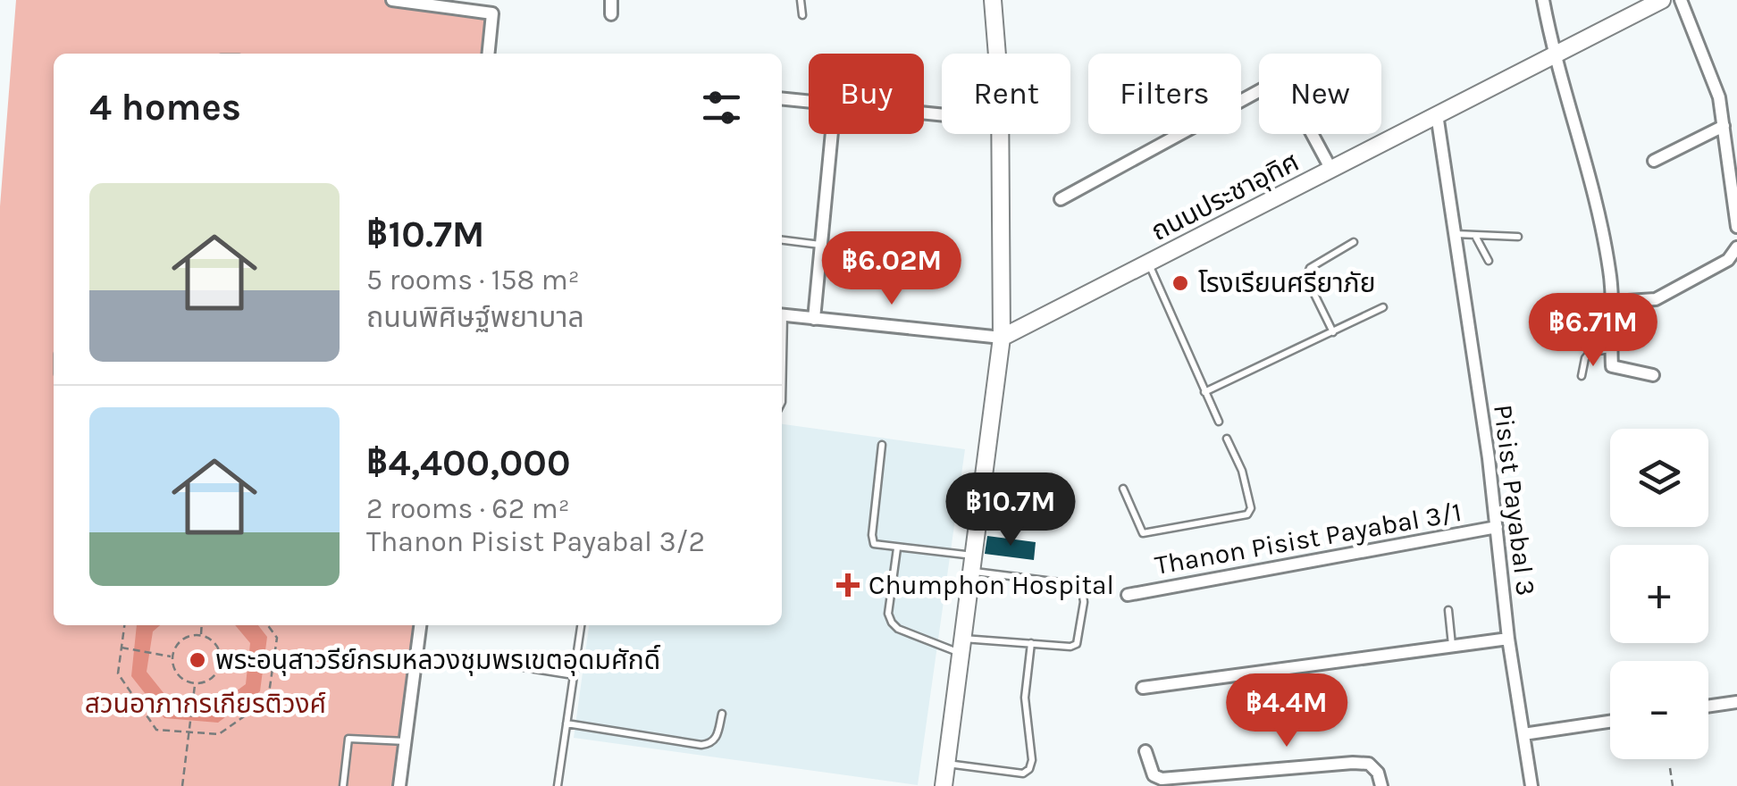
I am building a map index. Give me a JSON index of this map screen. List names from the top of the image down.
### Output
{
  "streets": {
    "street": ["ถนนประชาอุทิศ", "Pisist Payabal 3", "Thanon Pisist Payabal 3/1"]
  },
  "crossings": [
    ["ถนนประชาอุทิศ", "Pisist Payabal 3"],
    ["Pisist Payabal 3", "Thanon Pisist Payabal 3/1"]
  ],
  "parks": ["สวนอาภากรเกียรติวงศ์"],
  "places": {
    "other": ["โรงเรียนศรียาภัย", "พระอนุสาวรีย์กรมหลวงชุมพรเขตอุดมศักดิ์"],
    "health": ["Chumphon Hospital"]
  },
  "page": {
    "chip": [
      "Buy",
      "Rent",
      "Filters",
      "New"
    ],
    "heading": "4 homes",
    "list": [
      {
        "name": "฿10.7M",
        "note": "5 rooms · 158 m² · ถนนพิศิษฐ์พยาบาล"
      },
      {
        "name": "฿4,400,000",
        "note": "2 rooms · 62 m² · Thanon Pisist Payabal 3/2"
      }
    ],
    "price": [
      "฿6.02M",
      "฿6.71M",
      "฿10.7M",
      "฿4.4M"
    ],
    "map_buttons": ["+", "−"]
  }
}
